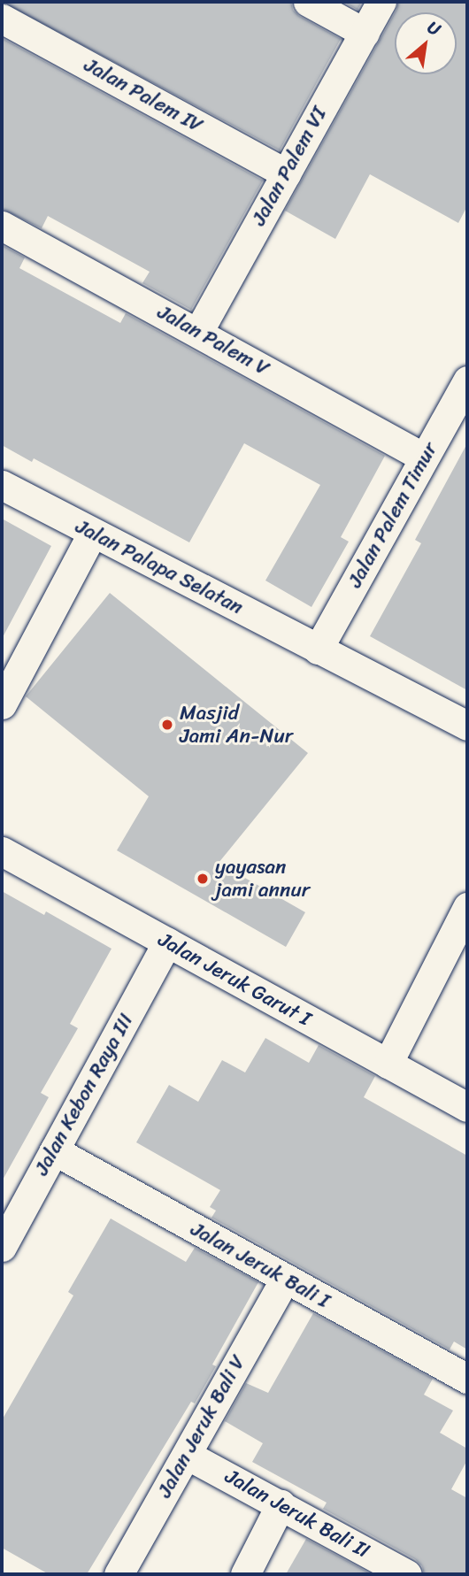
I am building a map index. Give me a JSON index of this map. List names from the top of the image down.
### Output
{
  "streets": {
    "street": [
      "Jalan Palem IV",
      "Jalan Palem VI",
      "Jalan Palem V",
      "Jalan Palem Timur",
      "Jalan Palapa Selatan",
      "Jalan Jeruk Garut I",
      "Jalan Kebon Raya III",
      "Jalan Jeruk Bali I",
      "Jalan Jeruk Bali V",
      "Jalan Jeruk Bali II"
    ]
  },
  "crossings": [
    ["Jalan Palem IV", "Jalan Palem VI"],
    ["Jalan Palem VI", "Jalan Palem V"],
    ["Jalan Palem V", "Jalan Palem Timur"],
    ["Jalan Palem Timur", "Jalan Palapa Selatan"],
    ["Jalan Jeruk Garut I", "Jalan Kebon Raya III"],
    ["Jalan Kebon Raya III", "Jalan Jeruk Bali I"],
    ["Jalan Jeruk Bali I", "Jalan Jeruk Bali V"],
    ["Jalan Jeruk Bali V", "Jalan Jeruk Bali II"]
  ],
  "places": ["Masjid Jami An-Nur", "yayasan jami annur"],
  "north": "top right"
}
